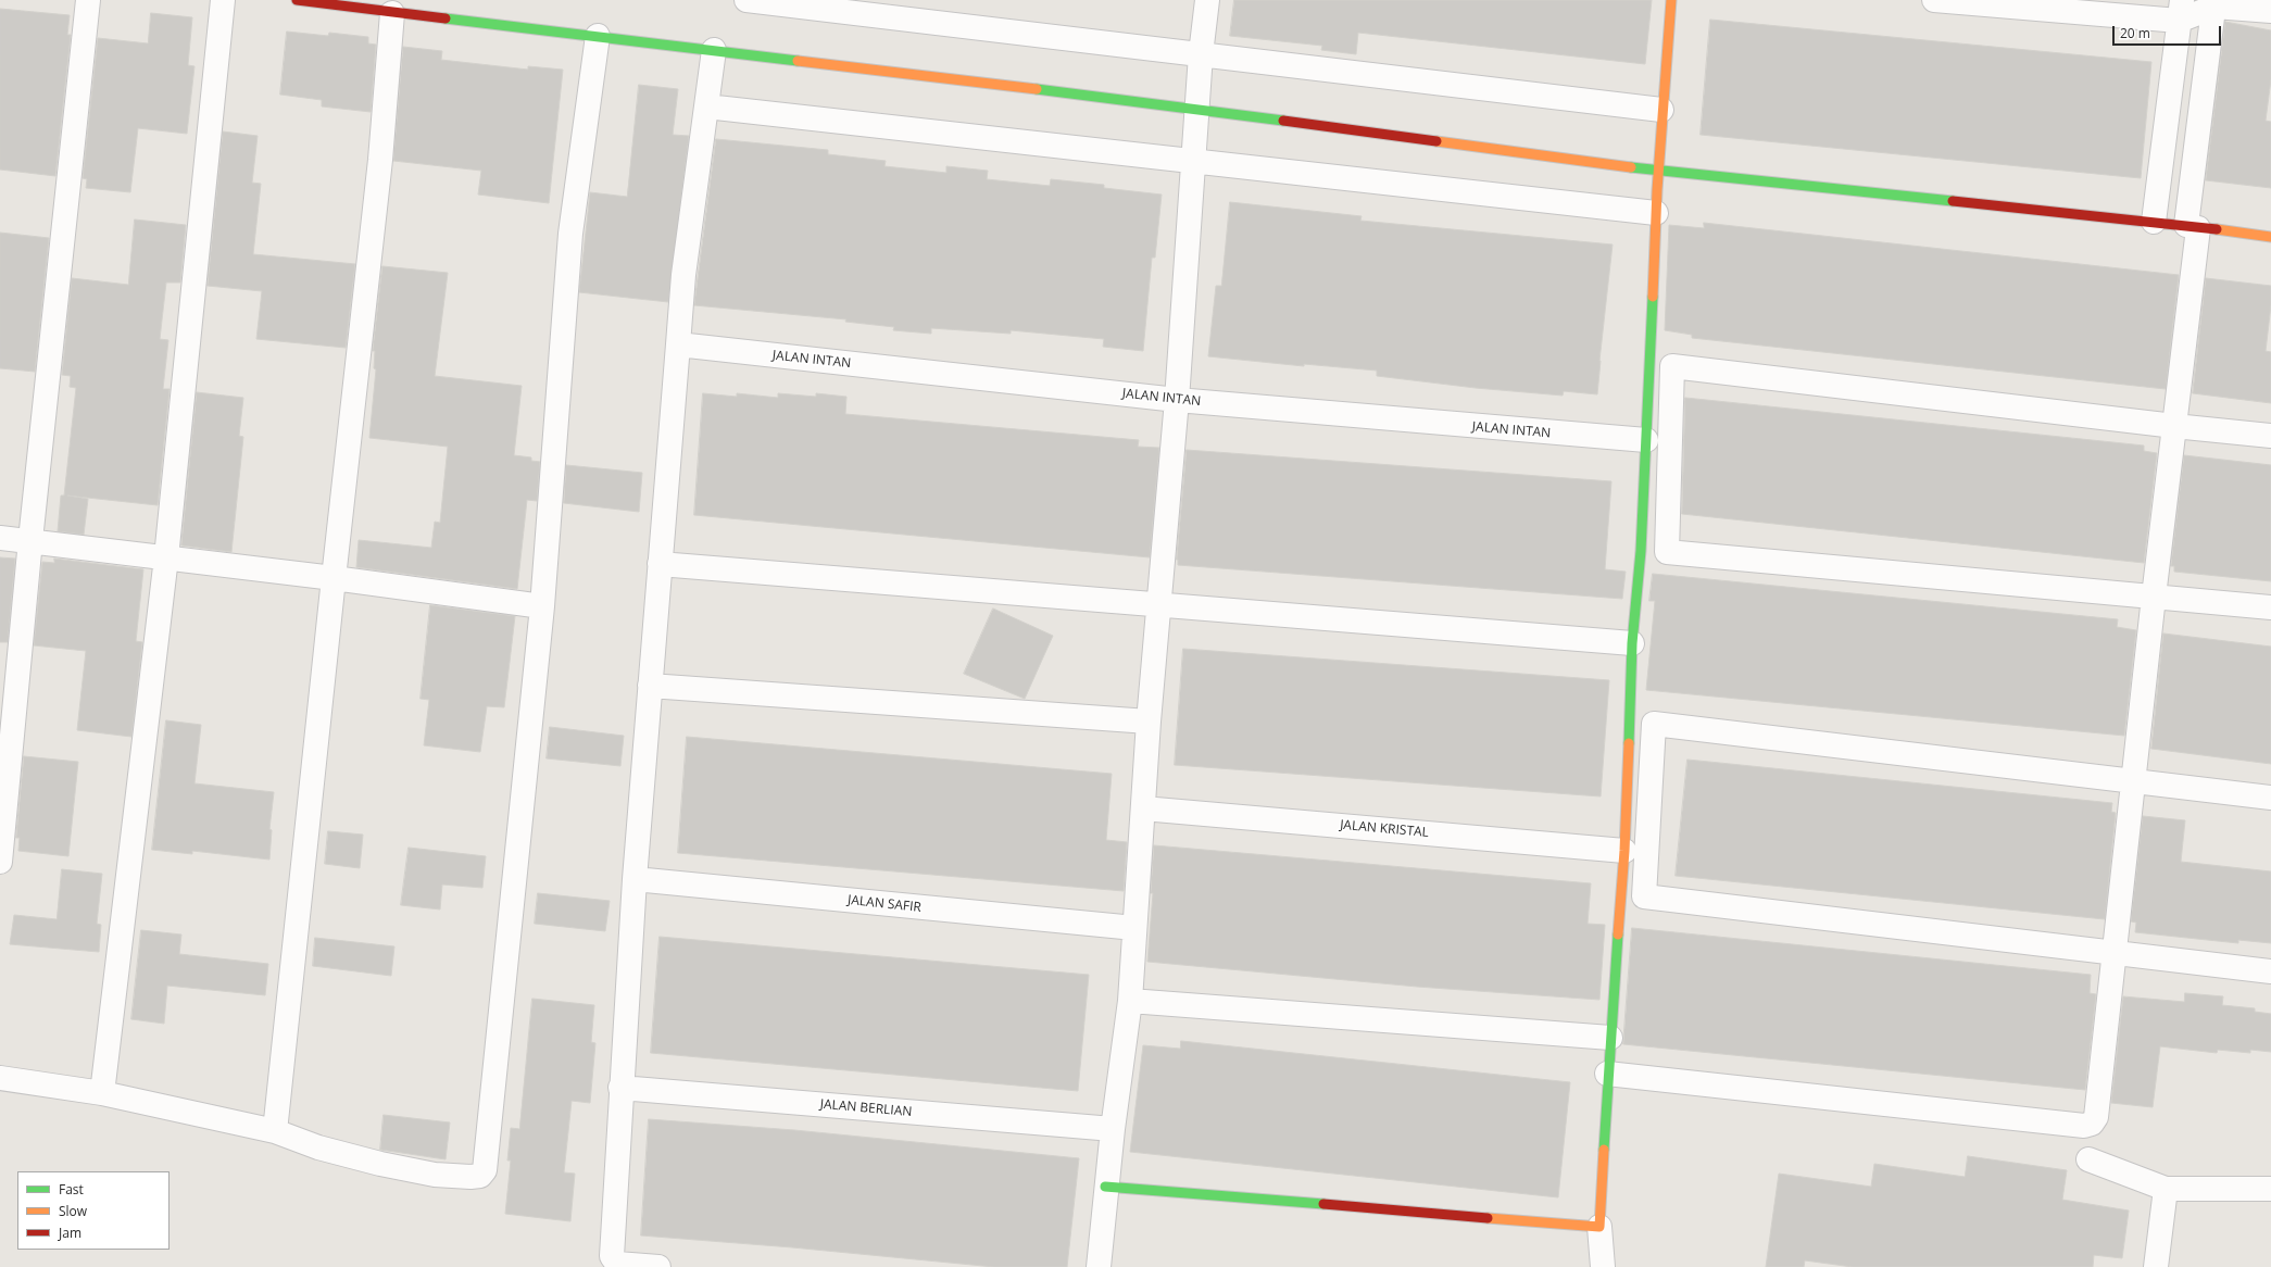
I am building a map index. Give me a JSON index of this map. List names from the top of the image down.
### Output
{
  "streets": {
    "street": [
      "JALAN INTAN",
      "JALAN KRISTAL",
      "JALAN SAFIR",
      "JALAN BERLIAN"
    ]
  },
  "legend": ["Fast", "Slow", "Jam"],
  "scale_bar": "20 m"
}
